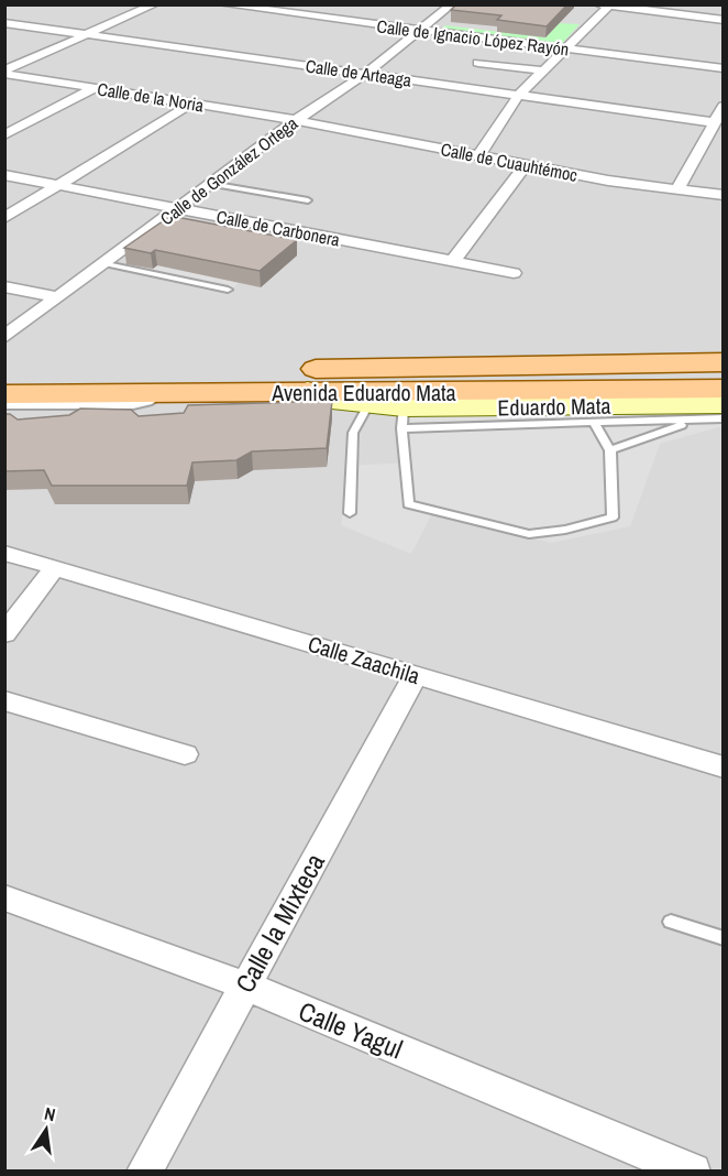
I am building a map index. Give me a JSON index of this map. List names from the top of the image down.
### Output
{
  "streets": {
    "main road": ["Avenida Eduardo Mata"],
    "street": [
      "Calle de Ignacio López Rayón",
      "Calle de Arteaga",
      "Calle de la Noria",
      "Calle de Cuauhtémoc",
      "Calle de González Ortega",
      "Calle de Carbonera",
      "Eduardo Mata",
      "Calle Zaachila",
      "Calle la Mixteca",
      "Calle Yagul"
    ]
  },
  "crossings": [
    ["Calle de Ignacio López Rayón", "Calle de González Ortega"],
    ["Calle de Arteaga", "Calle de González Ortega"],
    ["Calle de la Noria", "Calle de Cuauhtémoc"],
    ["Calle de la Noria", "Calle de González Ortega"],
    ["Calle de Cuauhtémoc", "Calle de González Ortega"],
    ["Calle de González Ortega", "Calle de Carbonera"],
    ["Avenida Eduardo Mata", "Eduardo Mata"],
    ["Calle Zaachila", "Calle la Mixteca"],
    ["Calle la Mixteca", "Calle Yagul"]
  ],
  "north": "top"
}
